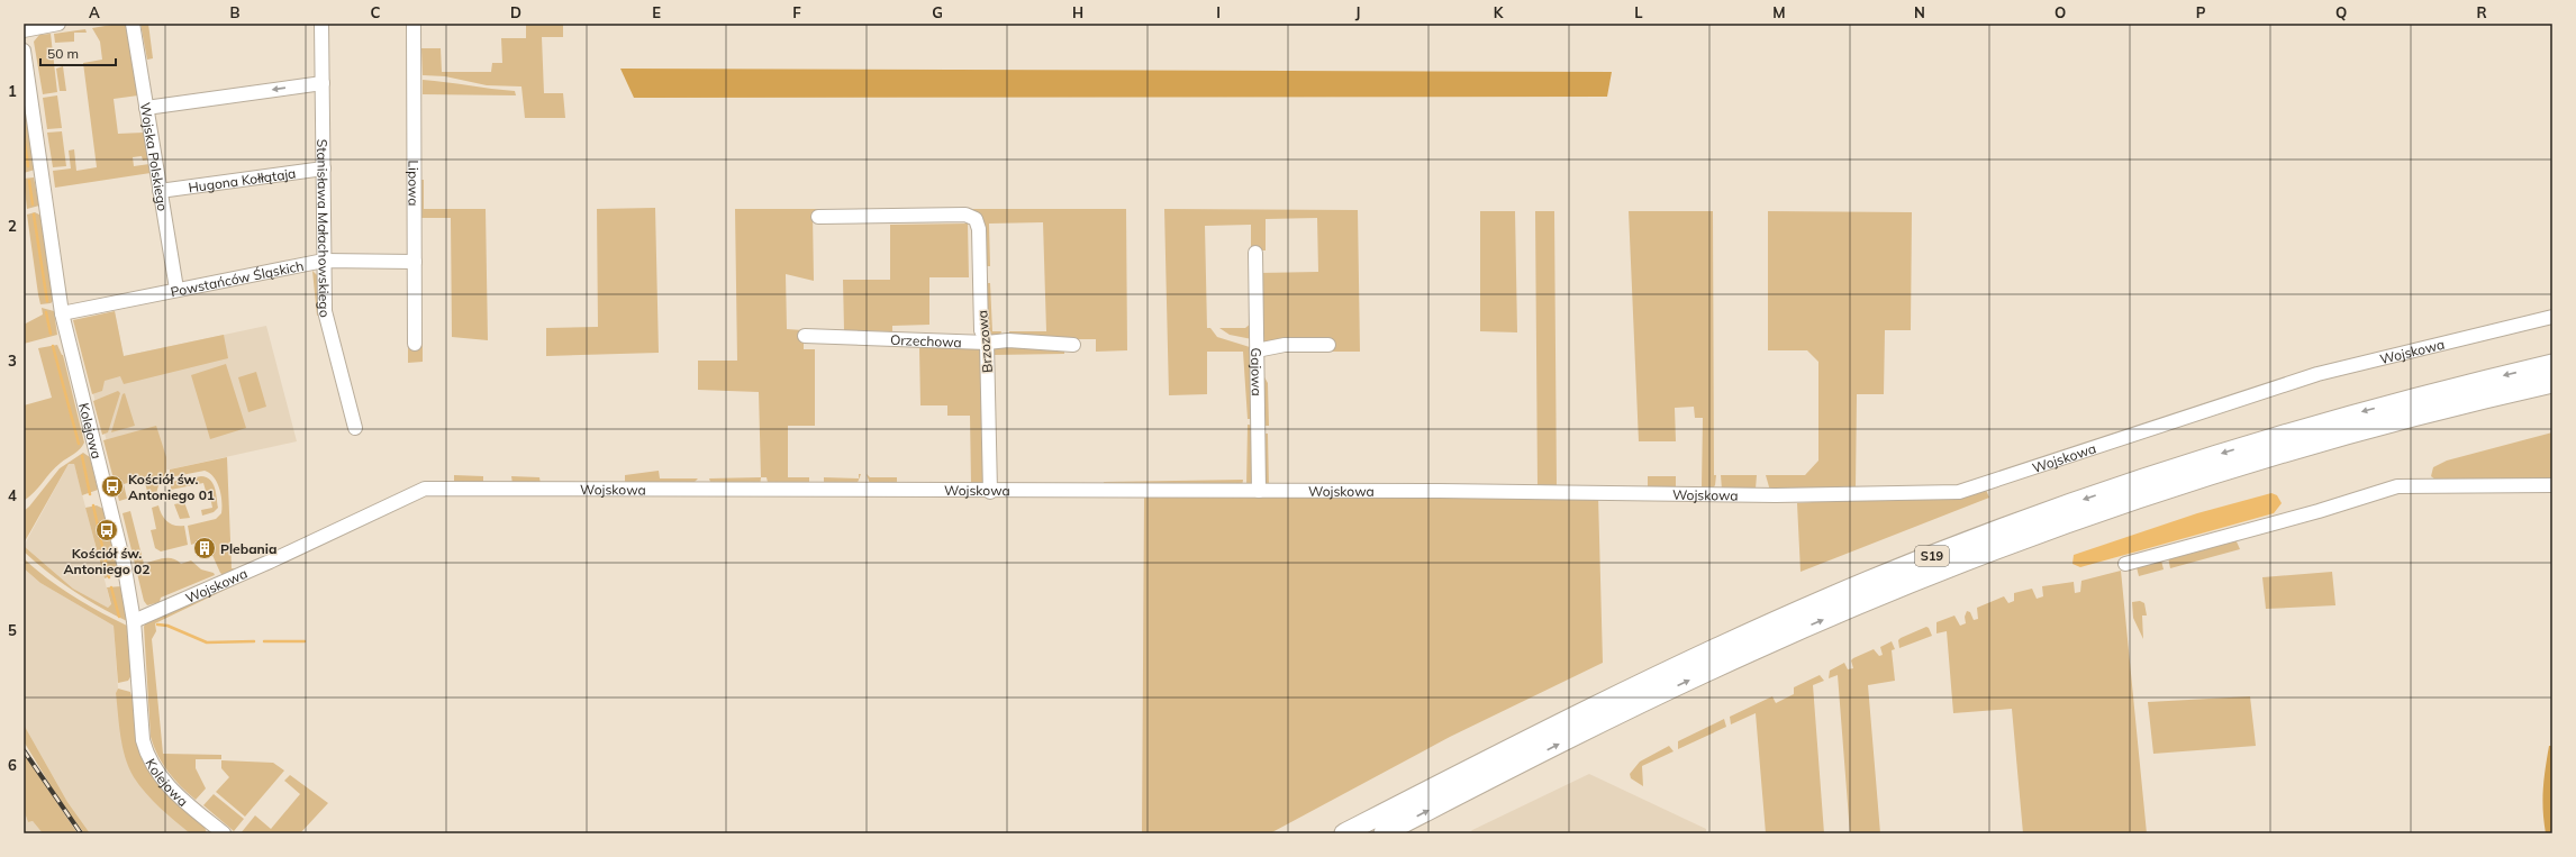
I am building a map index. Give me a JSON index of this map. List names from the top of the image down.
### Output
{
  "streets": {
    "highway": ["S19"],
    "street": [
      "Wojska Polskiego",
      "Hugona Kołłątaja",
      "Lipowa",
      "Stanisława Małachowskiego",
      "Powstańców Śląskich",
      "Orzechowa",
      "Brzozowa",
      "Wojskowa",
      "Gajowa",
      "Kolejowa"
    ]
  },
  "crossings": [
    ["Wojska Polskiego", "Hugona Kołłątaja"],
    ["Wojska Polskiego", "Powstańców Śląskich"],
    ["Hugona Kołłątaja", "Stanisława Małachowskiego"],
    ["Lipowa", "Powstańców Śląskich"],
    ["Stanisława Małachowskiego", "Powstańców Śląskich"],
    ["Powstańców Śląskich", "Kolejowa"],
    ["Orzechowa", "Brzozowa"],
    ["Brzozowa", "Wojskowa"],
    ["Wojskowa", "Gajowa"],
    ["Wojskowa", "Kolejowa"]
  ],
  "places": {
    "bus stop": ["Kościół św. Antoniego 01", "Kościół św. Antoniego 02"],
    "building": ["Plebania"]
  },
  "scale_bar": "50 m",
  "grid": {
    "columns": [
      "A",
      "B",
      "C",
      "D",
      "E",
      "F",
      "G",
      "H",
      "I",
      "J",
      "K",
      "L",
      "M",
      "N",
      "O",
      "P",
      "Q",
      "R"
    ],
    "rows": [
      "1",
      "2",
      "3",
      "4",
      "5",
      "6"
    ]
  }
}
